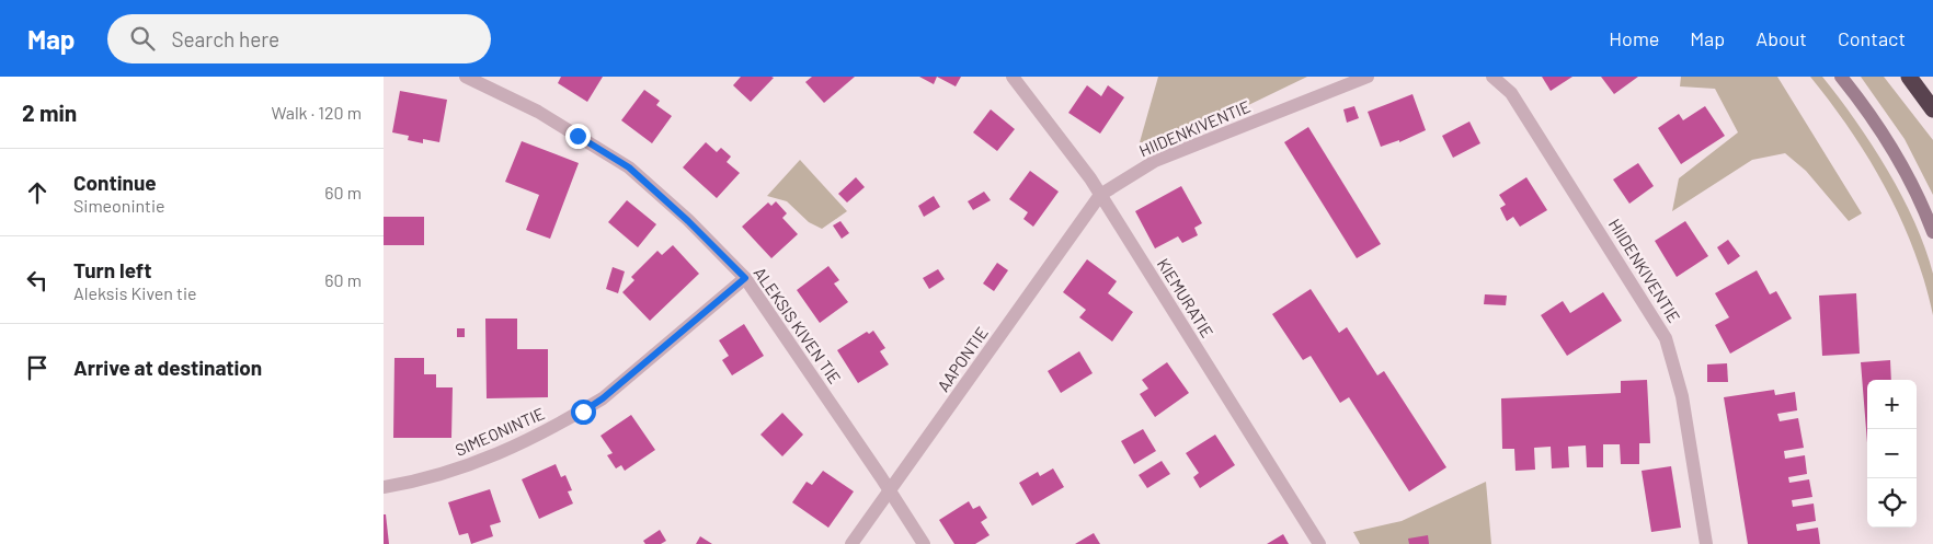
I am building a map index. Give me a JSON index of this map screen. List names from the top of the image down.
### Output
{
  "streets": {
    "street": [
      "HIIDENKIVENTIE",
      "KIEMURATIE",
      "ALEKSIS KIVEN TIE",
      "AAPONTIE",
      "SIMEONINTIE"
    ]
  },
  "crossings": [
    ["HIIDENKIVENTIE", "KIEMURATIE"],
    ["HIIDENKIVENTIE", "AAPONTIE"],
    ["KIEMURATIE", "AAPONTIE"],
    ["ALEKSIS KIVEN TIE", "AAPONTIE"],
    ["ALEKSIS KIVEN TIE", "SIMEONINTIE"]
  ],
  "page": {
    "header": "Map",
    "search": "Search here",
    "nav": [
      "Home",
      "Map",
      "About",
      "Contact"
    ],
    "heading": ["2 min", "Walk · 120 m"],
    "list": [
      ["Continue", "Simeonintie", "60 m"],
      ["Turn left", "Aleksis Kiven tie", "60 m"],
      "Arrive at destination"
    ],
    "map_buttons": ["+", "−"]
  }
}
